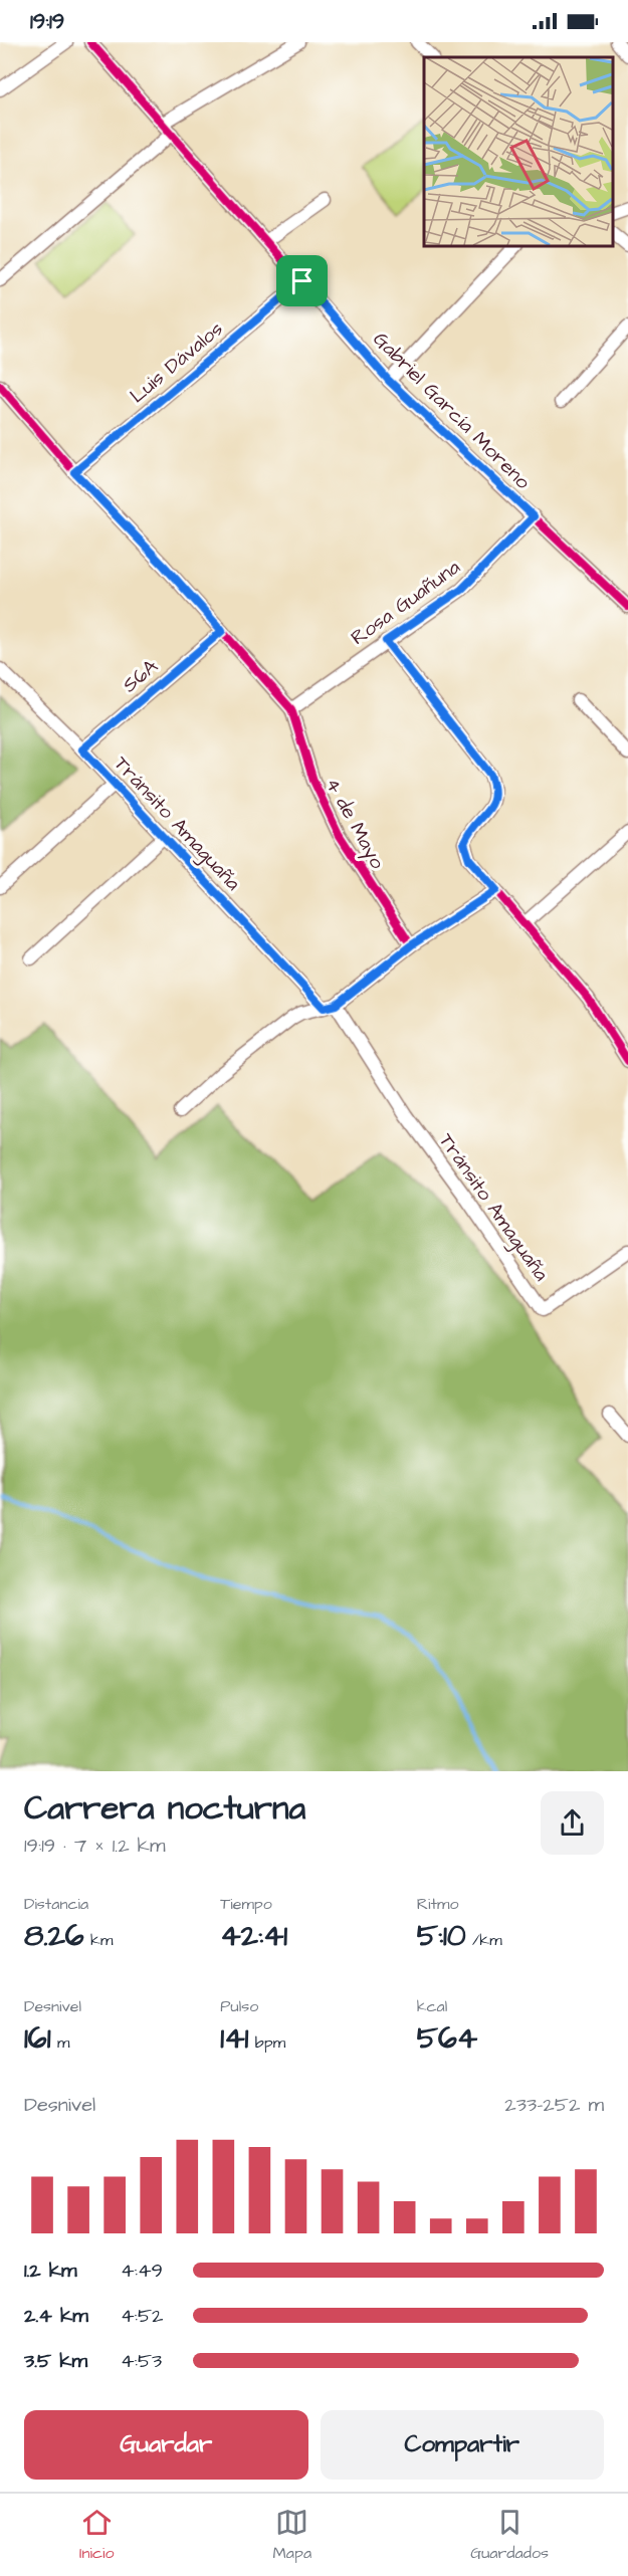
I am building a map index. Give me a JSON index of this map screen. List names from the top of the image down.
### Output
{
  "streets": {
    "street": [
      "Luis Dávalos",
      "Gabriel García Moreno",
      "Rosa Guañuna",
      "S6A",
      "Tránsito Amaguaña",
      "4 de Mayo"
    ]
  },
  "crossings": [
    ["Luis Dávalos", "Gabriel García Moreno"],
    ["Luis Dávalos", "4 de Mayo"],
    ["Gabriel García Moreno", "Rosa Guañuna"],
    ["Rosa Guañuna", "4 de Mayo"],
    ["S6A", "Tránsito Amaguaña"],
    ["S6A", "4 de Mayo"]
  ],
  "page": {
    "status": "19:19",
    "heading": ["Carrera nocturna", "19:19 · 7 × 1.2 km"],
    "stats": [
      ["Distancia", "8.26 km"],
      ["Tiempo", "42:41"],
      ["Ritmo", "5:10 /km"],
      ["Desnivel", "161 m"],
      ["Pulso", "141 bpm"],
      ["kcal", "564"]
    ],
    "chart": ["Desnivel", "233–252 m"],
    "list": [
      {
        "name": "1.2 km",
        "note": "4:49"
      },
      {
        "name": "2.4 km",
        "note": "4:52"
      },
      {
        "name": "3.5 km",
        "note": "4:53"
      }
    ],
    "buttons": ["Guardar", "Compartir"],
    "tabs": ["Inicio", "Mapa", "Guardados"]
  }
}
